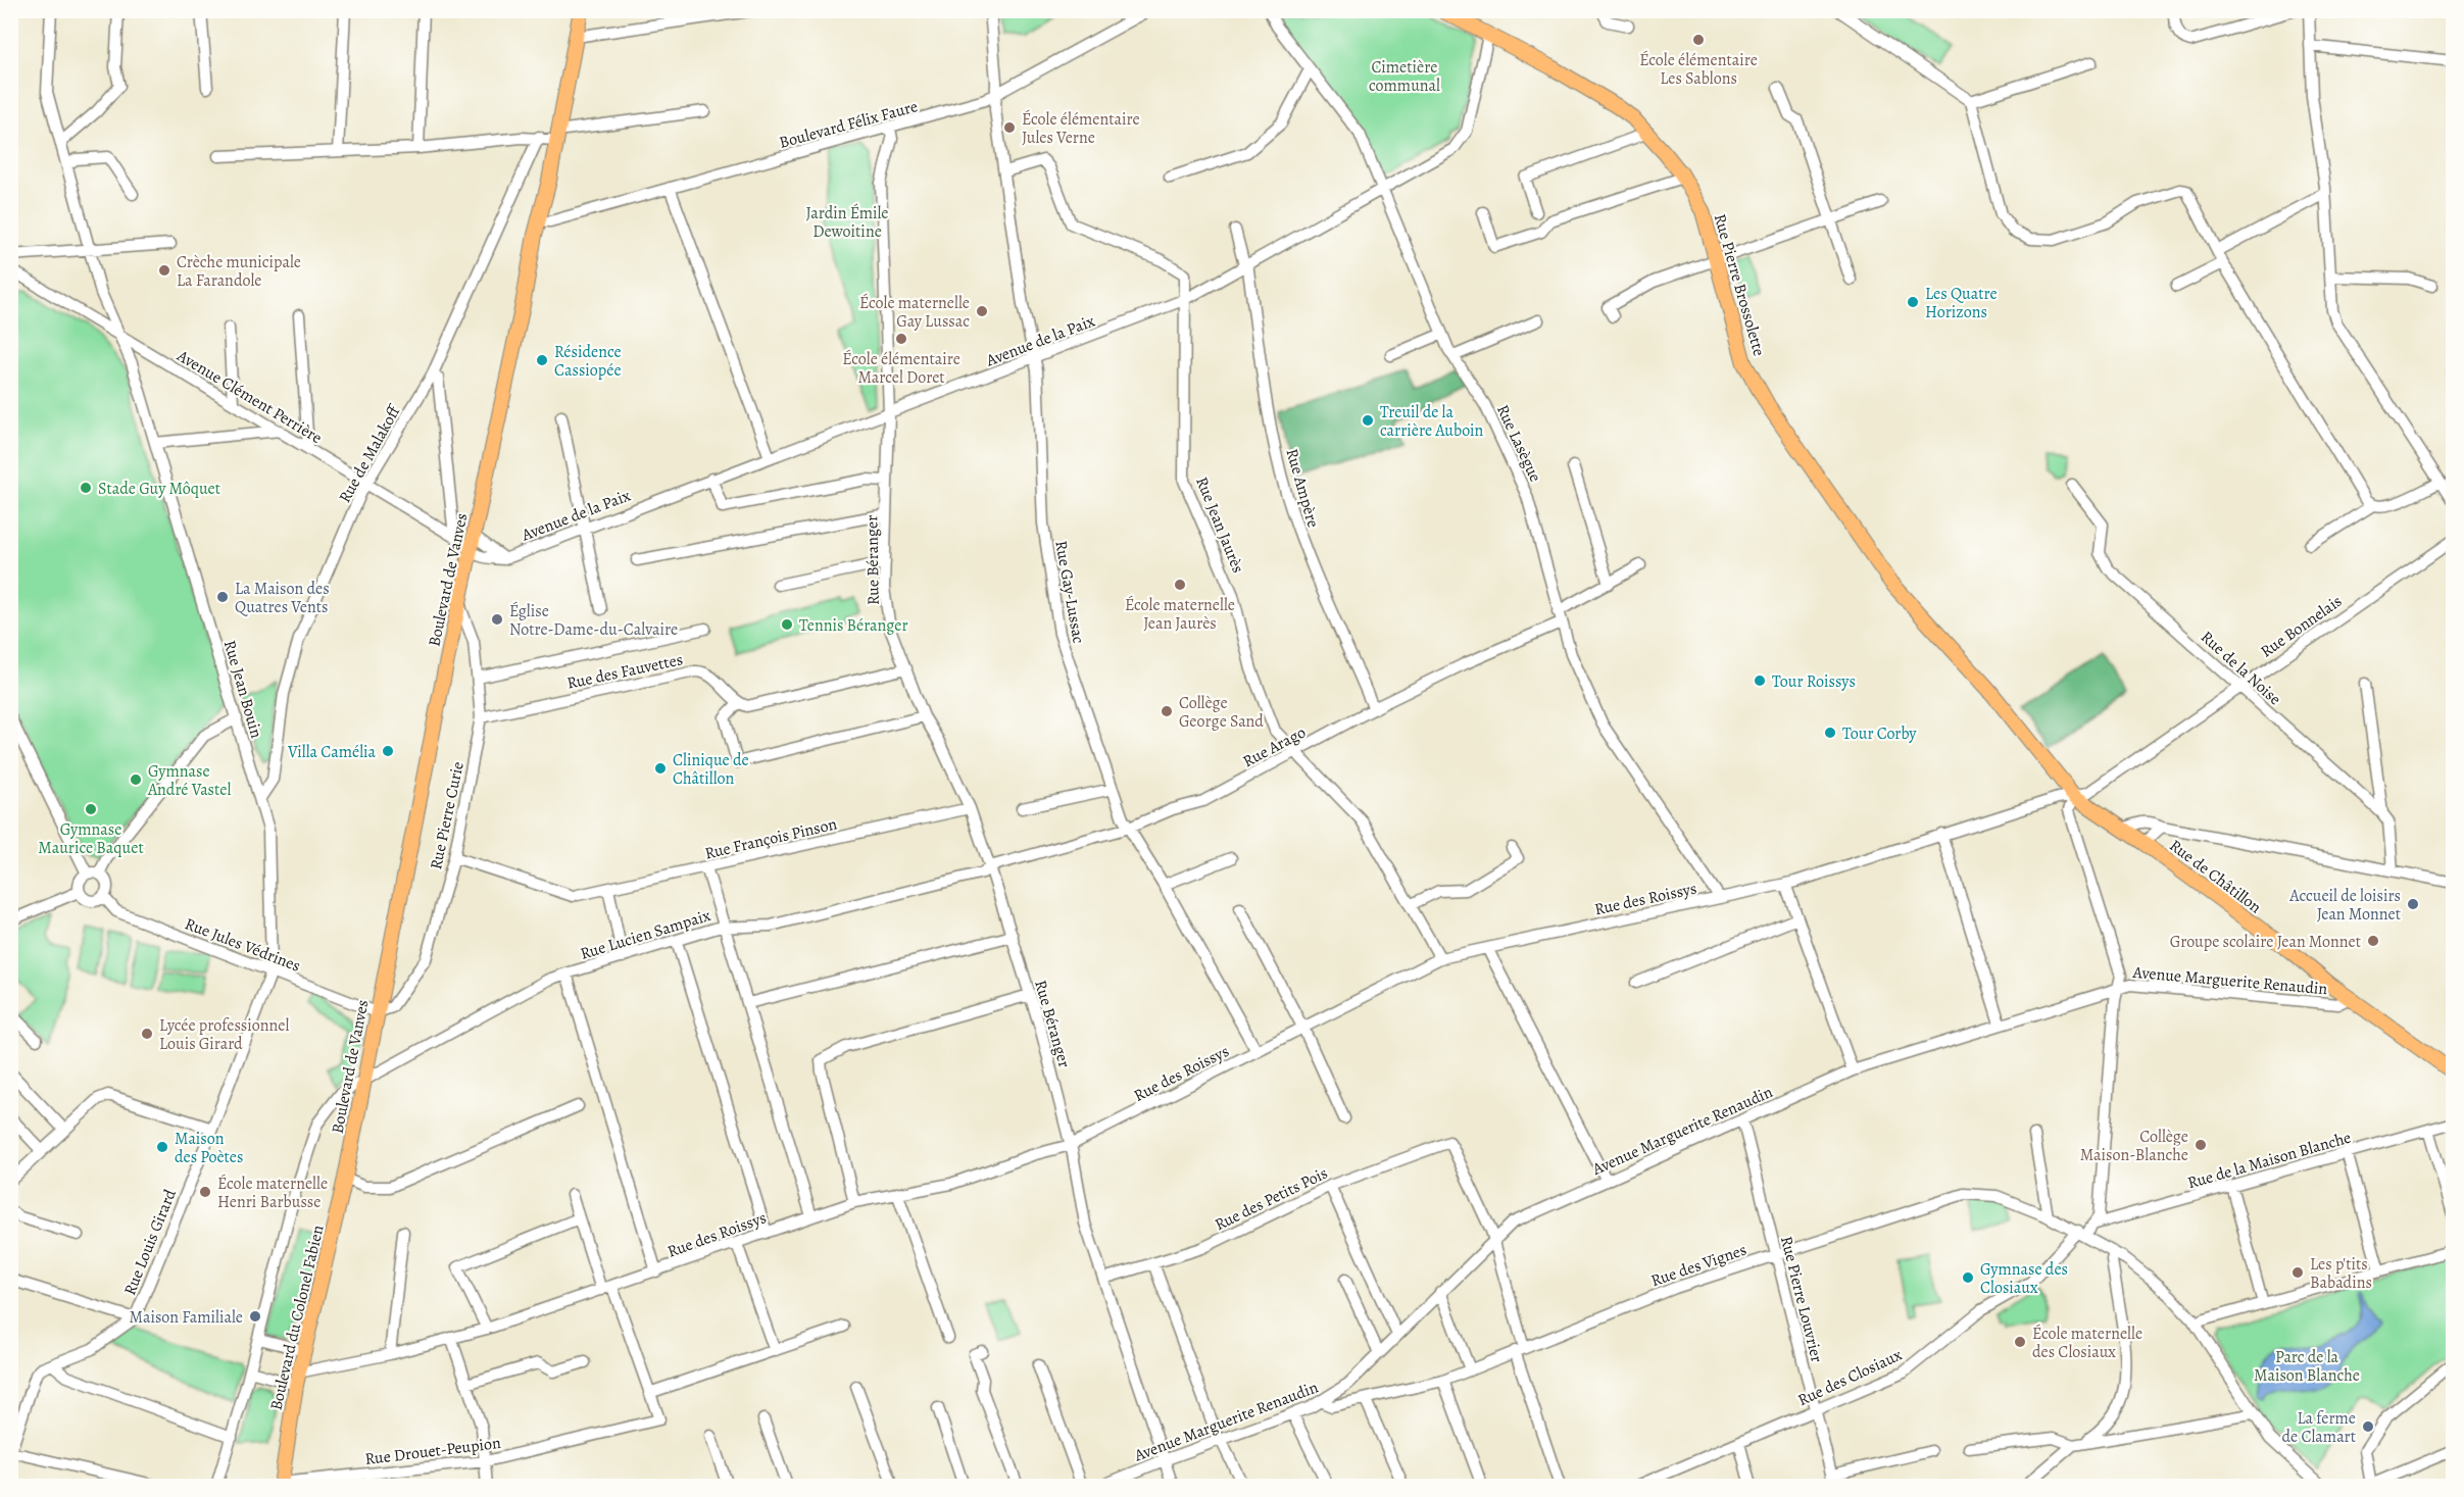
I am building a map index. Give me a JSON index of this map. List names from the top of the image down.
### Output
{
  "streets": {
    "main road": [
      "Rue Pierre Brossolette",
      "Boulevard de Vanves",
      "Rue de Châtillon",
      "Boulevard du Colonel Fabien"
    ],
    "street": [
      "Boulevard Félix Faure",
      "Avenue de la Paix",
      "Avenue Clément Perrière",
      "Rue Lasègue",
      "Rue de Malakoff",
      "Rue Ampère",
      "Rue Jean Jaurès",
      "Rue Béranger",
      "Rue Gay-Lussac",
      "Rue Bonnelais",
      "Rue de la Noise",
      "Rue des Fauvettes",
      "Rue Jean Bouin",
      "Rue Arago",
      "Rue Pierre Curie",
      "Rue François Pinson",
      "Rue des Roissys",
      "Rue Lucien Sampaix",
      "Rue Jules Védrines",
      "Avenue Marguerite Renaudin",
      "Rue de la Maison Blanche",
      "Rue des Petits Pois",
      "Rue Louis Girard",
      "Rue des Vignes",
      "Rue Pierre Louvrier",
      "Rue des Closiaux",
      "Rue Drouet-Peupion"
    ]
  },
  "crossings": [
    ["Boulevard Félix Faure", "Rue Béranger"],
    ["Boulevard Félix Faure", "Boulevard de Vanves"],
    ["Boulevard Félix Faure", "Rue Gay-Lussac"],
    ["Rue Pierre Brossolette", "Avenue de la Paix"],
    ["Rue Pierre Brossolette", "Rue Bonnelais"],
    ["Rue Pierre Brossolette", "Rue de Châtillon"],
    ["Rue Pierre Brossolette", "Rue des Roissys"],
    ["Avenue de la Paix", "Avenue Clément Perrière"],
    ["Avenue de la Paix", "Rue Lasègue"],
    ["Avenue de la Paix", "Rue Ampère"],
    ["Avenue de la Paix", "Rue Jean Jaurès"],
    ["Avenue de la Paix", "Rue Béranger"],
    ["Avenue de la Paix", "Boulevard de Vanves"],
    ["Avenue de la Paix", "Rue Gay-Lussac"],
    ["Avenue Clément Perrière", "Rue de Malakoff"],
    ["Avenue Clément Perrière", "Boulevard de Vanves"],
    ["Avenue Clément Perrière", "Rue Jean Bouin"],
    ["Rue Lasègue", "Rue Arago"],
    ["Rue Lasègue", "Rue des Roissys"],
    ["Rue de Malakoff", "Rue Jean Bouin"],
    ["Rue Ampère", "Rue Arago"],
    ["Rue Jean Jaurès", "Rue Gay-Lussac"],
    ["Rue Jean Jaurès", "Rue Arago"],
    ["Rue Jean Jaurès", "Rue des Roissys"],
    ["Rue Béranger", "Rue Arago"],
    ["Rue Béranger", "Rue François Pinson"],
    ["Rue Béranger", "Rue des Roissys"],
    ["Rue Béranger", "Rue Lucien Sampaix"],
    ["Rue Béranger", "Avenue Marguerite Renaudin"],
    ["Rue Béranger", "Rue des Petits Pois"],
    ["Boulevard de Vanves", "Rue Pierre Curie"],
    ["Boulevard de Vanves", "Rue Lucien Sampaix"],
    ["Boulevard de Vanves", "Rue Jules Védrines"],
    ["Boulevard de Vanves", "Boulevard du Colonel Fabien"],
    ["Rue Gay-Lussac", "Rue Arago"],
    ["Rue Gay-Lussac", "Rue des Roissys"],
    ["Rue Bonnelais", "Rue de la Noise"],
    ["Rue Bonnelais", "Rue de Châtillon"],
    ["Rue Bonnelais", "Rue des Roissys"],
    ["Rue des Fauvettes", "Rue Pierre Curie"],
    ["Rue Jean Bouin", "Rue Jules Védrines"],
    ["Rue Jean Bouin", "Rue Louis Girard"],
    ["Rue Arago", "Rue Lucien Sampaix"],
    ["Rue Pierre Curie", "Rue François Pinson"],
    ["Rue Pierre Curie", "Rue Jules Védrines"],
    ["Rue de Châtillon", "Rue des Roissys"],
    ["Rue de Châtillon", "Avenue Marguerite Renaudin"],
    ["Rue des Roissys", "Boulevard du Colonel Fabien"],
    ["Avenue Marguerite Renaudin", "Rue des Petits Pois"],
    ["Avenue Marguerite Renaudin", "Rue des Vignes"],
    ["Avenue Marguerite Renaudin", "Rue Pierre Louvrier"],
    ["Avenue Marguerite Renaudin", "Rue des Closiaux"],
    ["Rue de la Maison Blanche", "Rue des Closiaux"],
    ["Rue des Vignes", "Rue Pierre Louvrier"],
    ["Rue des Vignes", "Rue des Closiaux"],
    ["Rue Pierre Louvrier", "Rue des Closiaux"],
    ["Boulevard du Colonel Fabien", "Rue Drouet-Peupion"]
  ],
  "parks": ["Cimetière communal", "Jardin Émile Dewoitine", "Parc de la Maison Blanche"],
  "places": [
    "École élémentaire Les Sablons",
    "École élémentaire Jules Verne",
    "Crèche municipale La Farandole",
    "Les Quatre Horizons",
    "École maternelle Gay Lussac",
    "École élémentaire Marcel Doret",
    "Résidence Cassiopée",
    "Treuil de la carrière Auboin",
    "Stade Guy Môquet",
    "École maternelle Jean Jaurès",
    "La Maison des Quatres Vents",
    "Église Notre-Dame-du-Calvaire",
    "Tennis Béranger",
    "Tour Roissys",
    "Collège George Sand",
    "Tour Corby",
    "Villa Camélia",
    "Clinique de Châtillon",
    "Gymnase André Vastel",
    "Gymnase Maurice Baquet",
    "Accueil de loisirs Jean Monnet",
    "Groupe scolaire Jean Monnet",
    "Lycée professionnel Louis Girard",
    "Collège Maison-Blanche",
    "Maison des Poètes",
    "École maternelle Henri Barbusse",
    "Les p'tits Babadins",
    "Gymnase des Closiaux",
    "Maison Familiale",
    "École maternelle des Closiaux",
    "La ferme de Clamart"
  ]
}
